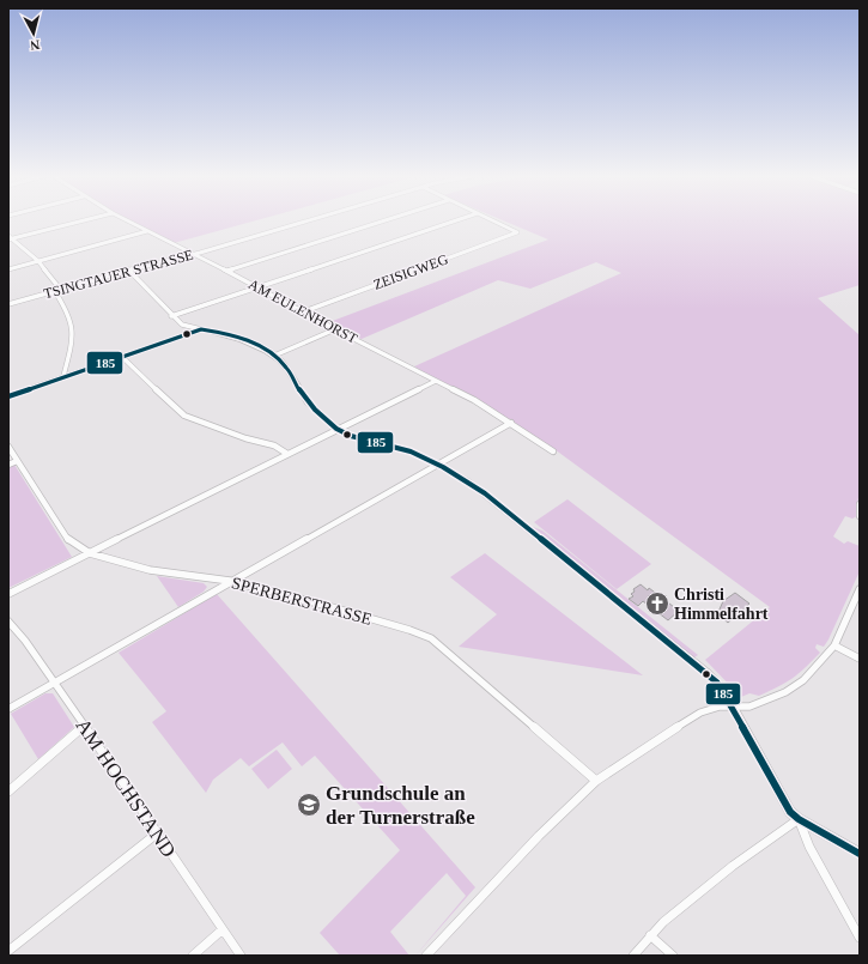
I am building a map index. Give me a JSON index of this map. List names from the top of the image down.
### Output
{
  "streets": {
    "street": [
      "ZEISIGWEG",
      "TSINGTAUER STRASSE",
      "AM EULENHORST",
      "SPERBERSTRASSE",
      "AM HOCHSTAND"
    ]
  },
  "crossings": [
    ["ZEISIGWEG", "AM EULENHORST"],
    ["TSINGTAUER STRASSE", "AM EULENHORST"]
  ],
  "places": {
    "church": ["Christi Himmelfahrt"],
    "school or university": ["Grundschule an der Turnerstraße"]
  },
  "lines": ["transit line 185"],
  "north": "bottom"
}
